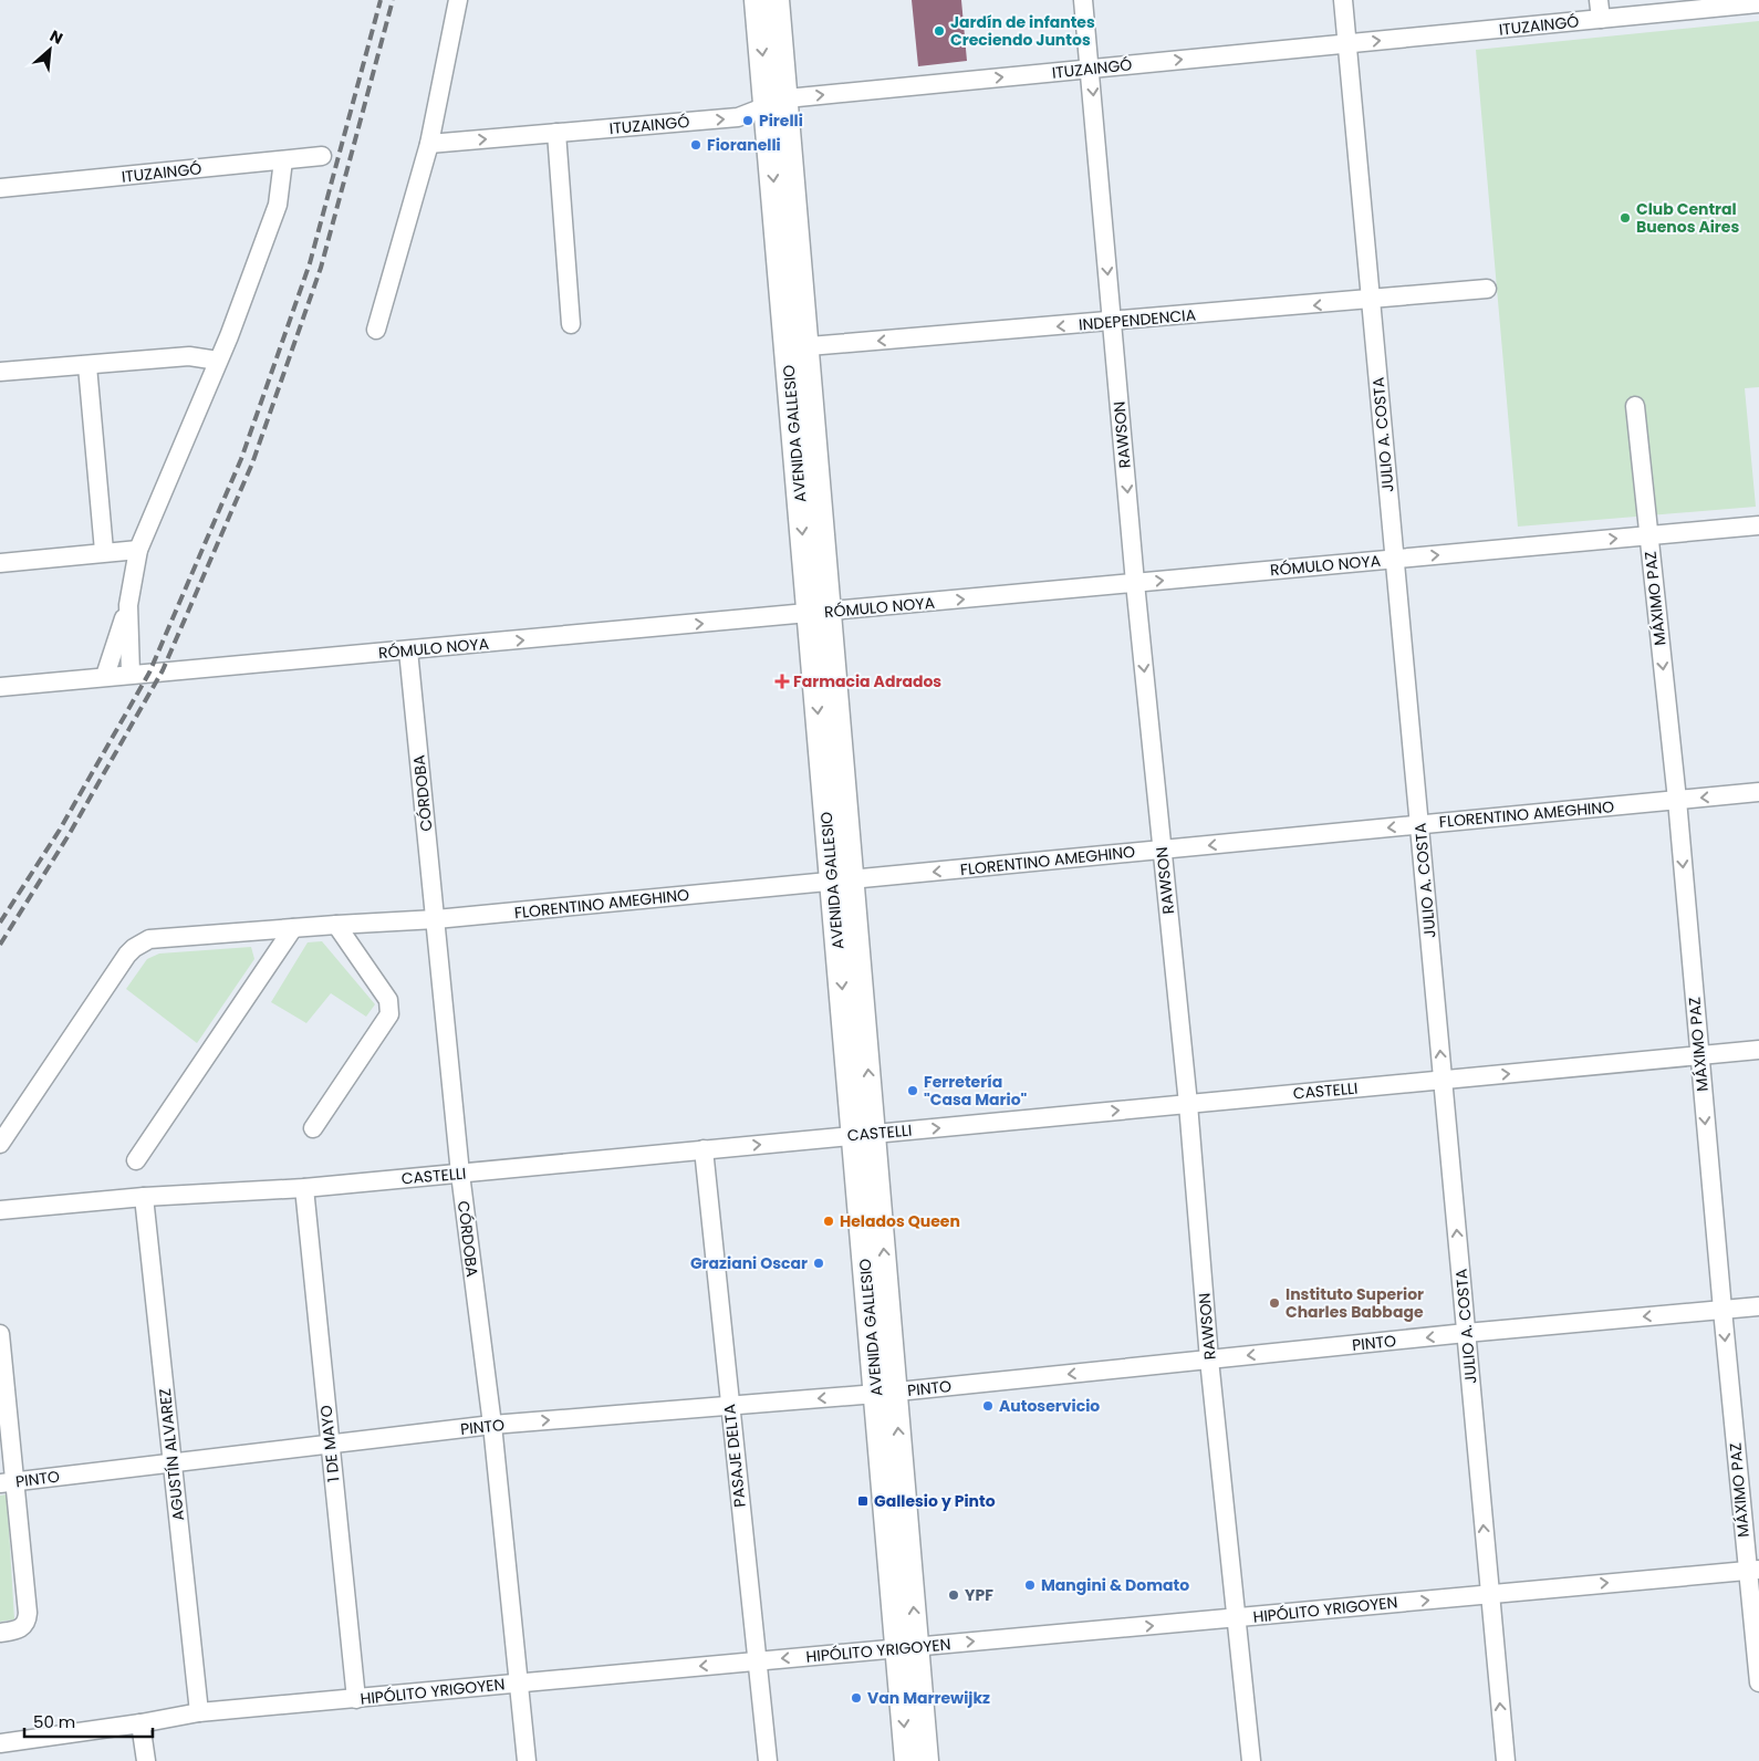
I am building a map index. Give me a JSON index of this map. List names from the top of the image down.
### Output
{
  "streets": {
    "main road": ["AVENIDA GALLESIO"],
    "street": [
      "ITUZAINGÓ",
      "INDEPENDENCIA",
      "RAWSON",
      "JULIO A. COSTA",
      "RÓMULO NOYA",
      "MÁXIMO PAZ",
      "CÓRDOBA",
      "FLORENTINO AMEGHINO",
      "CASTELLI",
      "PINTO",
      "1 DE MAYO",
      "AGUSTÍN ALVAREZ",
      "PASAJE DELTA",
      "HIPÓLITO YRIGOYEN"
    ]
  },
  "crossings": [
    ["ITUZAINGÓ", "AVENIDA GALLESIO"],
    ["ITUZAINGÓ", "RAWSON"],
    ["ITUZAINGÓ", "JULIO A. COSTA"],
    ["INDEPENDENCIA", "AVENIDA GALLESIO"],
    ["INDEPENDENCIA", "RAWSON"],
    ["INDEPENDENCIA", "JULIO A. COSTA"],
    ["AVENIDA GALLESIO", "RÓMULO NOYA"],
    ["AVENIDA GALLESIO", "FLORENTINO AMEGHINO"],
    ["AVENIDA GALLESIO", "CASTELLI"],
    ["AVENIDA GALLESIO", "PINTO"],
    ["AVENIDA GALLESIO", "HIPÓLITO YRIGOYEN"],
    ["RAWSON", "RÓMULO NOYA"],
    ["RAWSON", "FLORENTINO AMEGHINO"],
    ["RAWSON", "CASTELLI"],
    ["RAWSON", "PINTO"],
    ["RAWSON", "HIPÓLITO YRIGOYEN"],
    ["JULIO A. COSTA", "RÓMULO NOYA"],
    ["JULIO A. COSTA", "FLORENTINO AMEGHINO"],
    ["JULIO A. COSTA", "CASTELLI"],
    ["JULIO A. COSTA", "PINTO"],
    ["JULIO A. COSTA", "HIPÓLITO YRIGOYEN"],
    ["RÓMULO NOYA", "MÁXIMO PAZ"],
    ["RÓMULO NOYA", "CÓRDOBA"],
    ["MÁXIMO PAZ", "FLORENTINO AMEGHINO"],
    ["MÁXIMO PAZ", "CASTELLI"],
    ["MÁXIMO PAZ", "PINTO"],
    ["MÁXIMO PAZ", "HIPÓLITO YRIGOYEN"],
    ["CÓRDOBA", "FLORENTINO AMEGHINO"],
    ["CÓRDOBA", "CASTELLI"],
    ["CÓRDOBA", "PINTO"],
    ["CÓRDOBA", "HIPÓLITO YRIGOYEN"],
    ["CASTELLI", "1 DE MAYO"],
    ["CASTELLI", "AGUSTÍN ALVAREZ"],
    ["CASTELLI", "PASAJE DELTA"],
    ["PINTO", "1 DE MAYO"],
    ["PINTO", "AGUSTÍN ALVAREZ"],
    ["PINTO", "PASAJE DELTA"],
    ["1 DE MAYO", "HIPÓLITO YRIGOYEN"],
    ["AGUSTÍN ALVAREZ", "HIPÓLITO YRIGOYEN"],
    ["PASAJE DELTA", "HIPÓLITO YRIGOYEN"]
  ],
  "one_way": [
    "ITUZAINGÓ",
    "INDEPENDENCIA",
    "RAWSON",
    "JULIO A. COSTA",
    "RÓMULO NOYA",
    "MÁXIMO PAZ",
    "FLORENTINO AMEGHINO",
    "CASTELLI"
  ],
  "places": {
    "other": [
      "Jardín de infantes Creciendo Juntos",
      "Pirelli",
      "Fioranelli",
      "Club Central Buenos Aires",
      "Ferretería \"Casa Mario\"",
      "Helados Queen",
      "Graziani Oscar",
      "Instituto Superior Charles Babbage",
      "Autoservicio",
      "Mangini & Domato",
      "YPF",
      "Van Marrewijkz"
    ],
    "health": ["Farmacia Adrados"],
    "transit": ["Gallesio y Pinto"]
  },
  "scale_bar": "50 m",
  "north": "top right"
}
